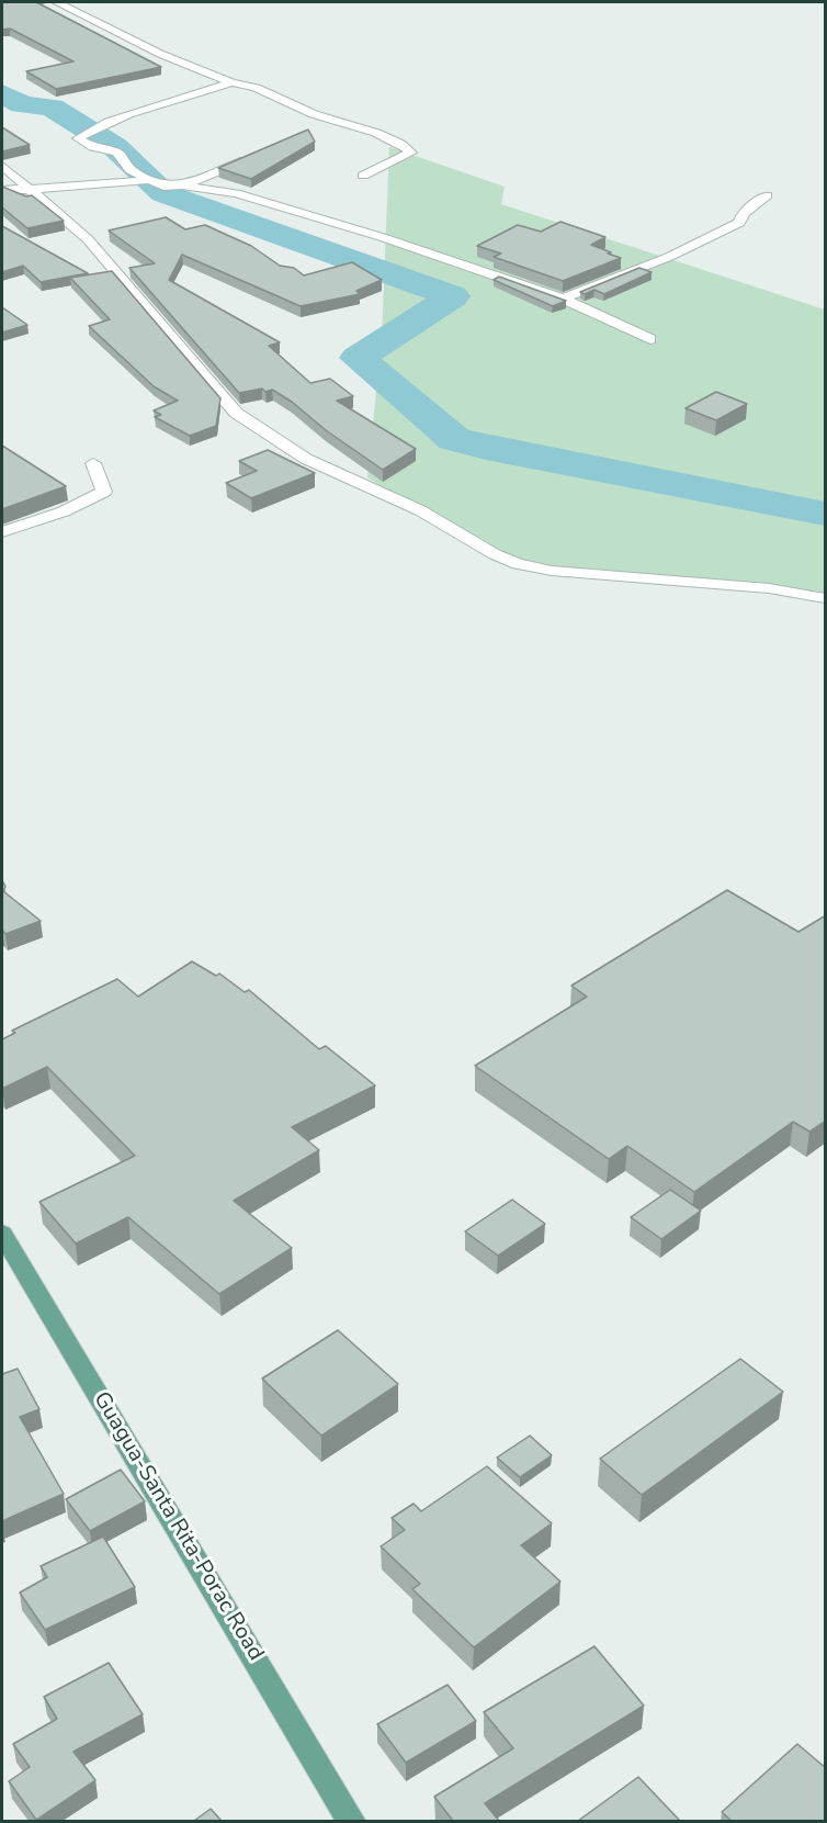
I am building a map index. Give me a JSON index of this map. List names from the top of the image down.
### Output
{
  "streets": {
    "main road": ["Guagua-Santa Rita-Porac Road"]
  }
}
